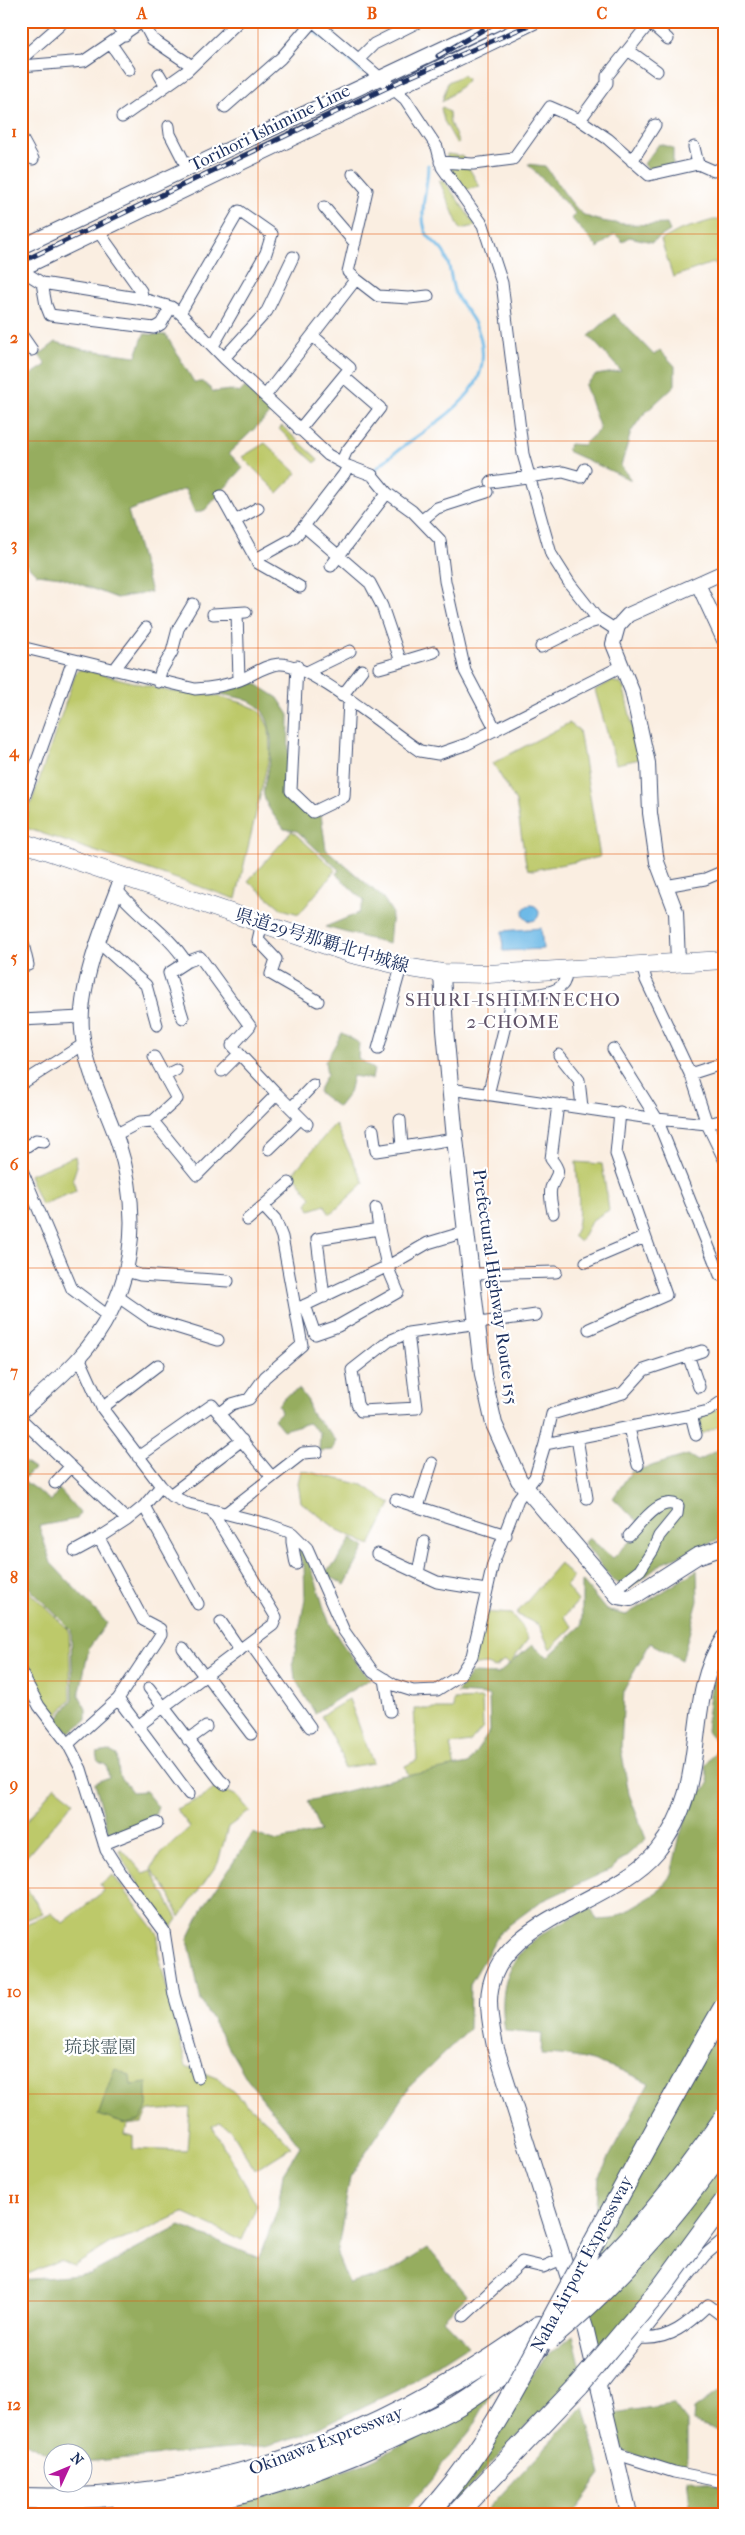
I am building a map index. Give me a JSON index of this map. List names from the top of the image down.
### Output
{
  "streets": {
    "highway": ["Naha Airport Expressway", "Okinawa Expressway"],
    "main road": ["県道29号那覇北中城線", "Prefectural Highway Route 155"],
    "street": ["Torihori Ishimine Line"]
  },
  "crossings": [
    ["県道29号那覇北中城線", "Prefectural Highway Route 155"]
  ],
  "districts": ["SHURI-ISHIMINECHO 2-CHOME"],
  "parks": ["琉球霊園"],
  "north": "top right",
  "grid": {
    "columns": ["A", "B", "C"],
    "rows": [
      "1",
      "2",
      "3",
      "4",
      "5",
      "6",
      "7",
      "8",
      "9",
      "10",
      "11",
      "12"
    ]
  }
}
